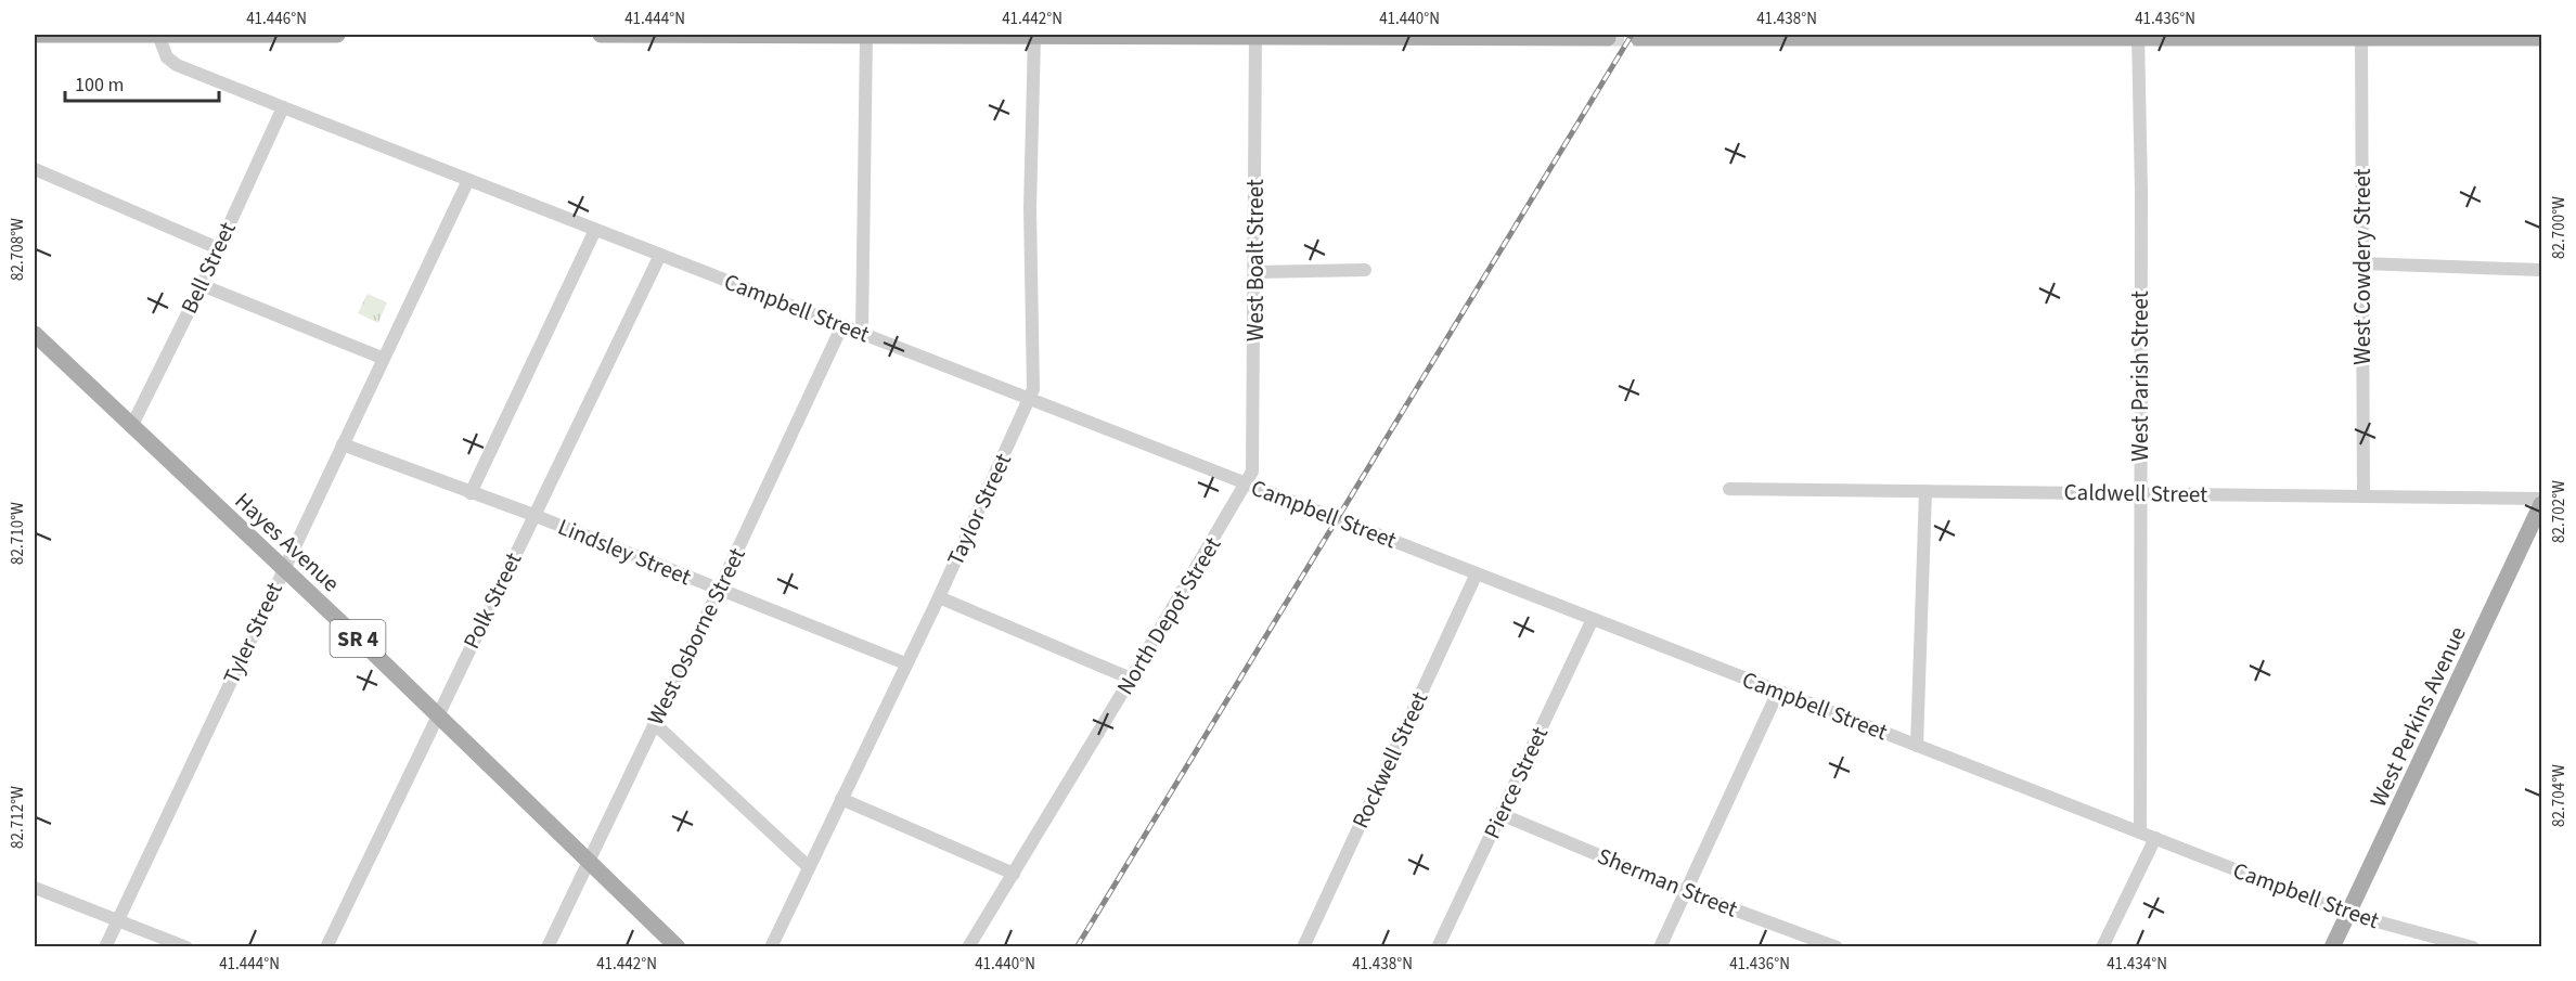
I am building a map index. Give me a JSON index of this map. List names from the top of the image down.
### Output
{
  "streets": {
    "main road": ["Hayes Avenue", "SR 4", "West Perkins Avenue"],
    "street": [
      "West Boalt Street",
      "West Cowdery Street",
      "Bell Street",
      "Campbell Street",
      "West Parish Street",
      "Caldwell Street",
      "Taylor Street",
      "Lindsley Street",
      "Polk Street",
      "North Depot Street",
      "Tyler Street",
      "West Osborne Street",
      "Rockwell Street",
      "Pierce Street",
      "Sherman Street"
    ]
  },
  "crossings": [
    ["West Boalt Street", "Campbell Street"],
    ["West Boalt Street", "North Depot Street"],
    ["West Cowdery Street", "Caldwell Street"],
    ["Bell Street", "Campbell Street"],
    ["Bell Street", "Hayes Avenue"],
    ["Campbell Street", "West Parish Street"],
    ["Campbell Street", "Taylor Street"],
    ["Campbell Street", "Polk Street"],
    ["Campbell Street", "North Depot Street"],
    ["Campbell Street", "Tyler Street"],
    ["Campbell Street", "West Osborne Street"],
    ["Campbell Street", "West Perkins Avenue"],
    ["Campbell Street", "Rockwell Street"],
    ["Campbell Street", "Pierce Street"],
    ["West Parish Street", "Caldwell Street"],
    ["Taylor Street", "Lindsley Street"],
    ["Hayes Avenue", "Polk Street"],
    ["Hayes Avenue", "Tyler Street"],
    ["Hayes Avenue", "West Osborne Street"],
    ["Lindsley Street", "Polk Street"],
    ["Lindsley Street", "Tyler Street"],
    ["Lindsley Street", "West Osborne Street"],
    ["Pierce Street", "Sherman Street"]
  ],
  "scale_bar": "100 m",
  "coordinates": [
    "41.446°N",
    "41.444°N",
    "41.442°N",
    "41.440°N",
    "41.438°N",
    "41.436°N",
    "82.700°W",
    "82.708°W",
    "82.702°W",
    "82.710°W",
    "82.704°W",
    "82.712°W",
    "41.434°N"
  ]
}
